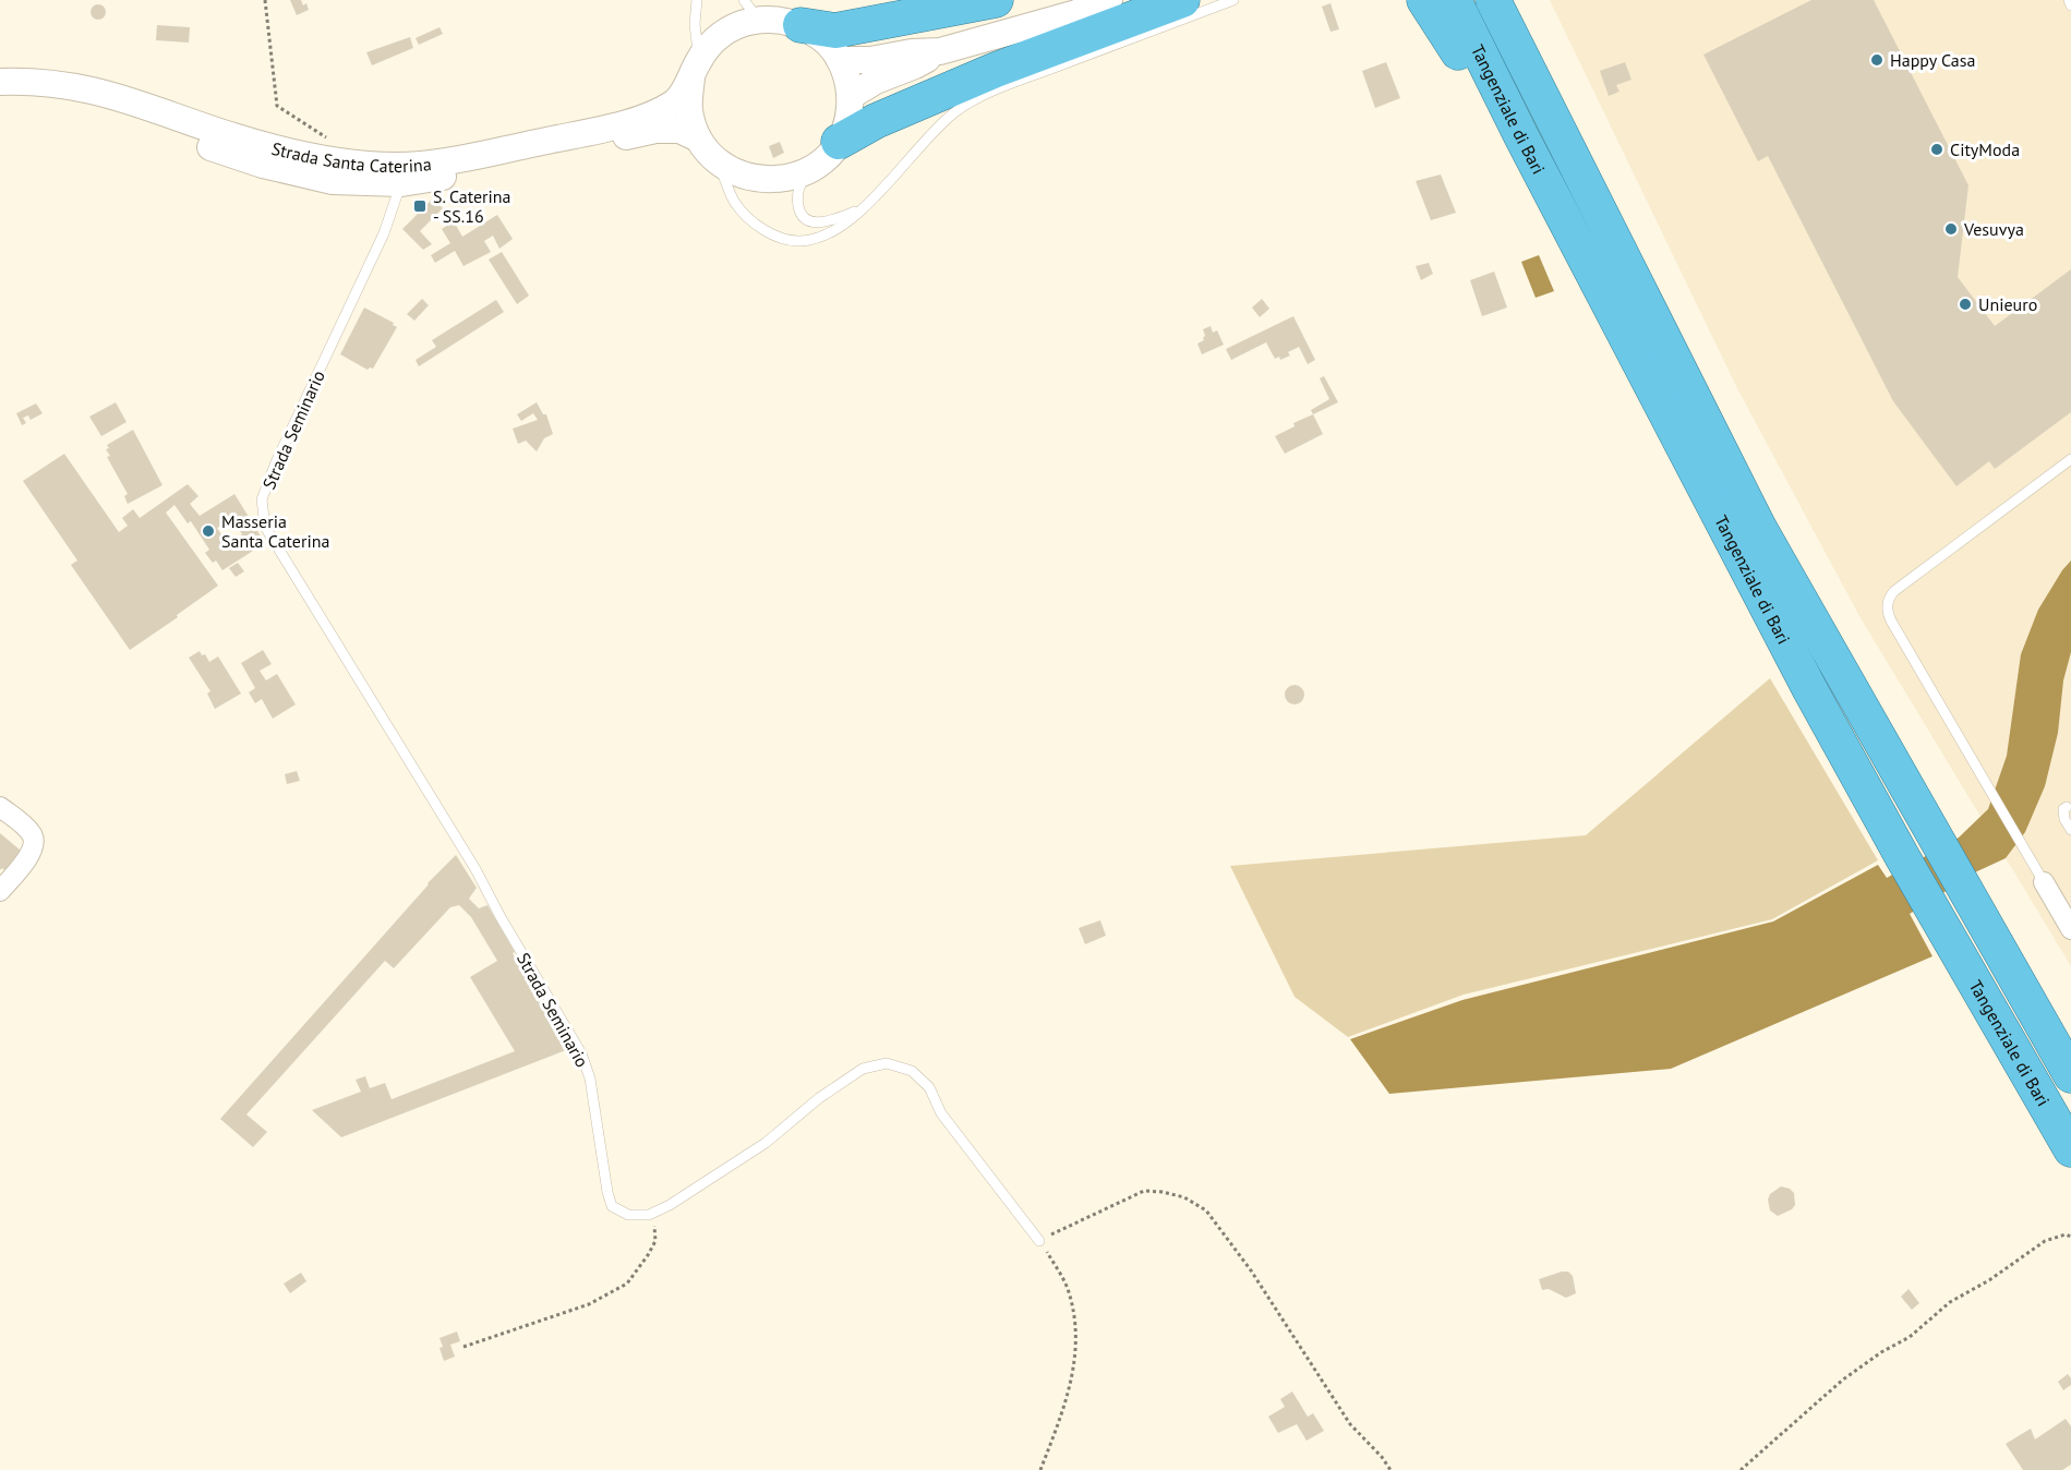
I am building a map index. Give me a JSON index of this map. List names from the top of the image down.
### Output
{
  "streets": {
    "highway": ["Tangenziale di Bari"],
    "street": ["Strada Santa Caterina"],
    "lane": ["Strada Seminario"]
  },
  "crossings": [
    ["Strada Santa Caterina", "Strada Seminario"]
  ],
  "places": {
    "other": [
      "Happy Casa",
      "CityModa",
      "Vesuvya",
      "Unieuro",
      "Masseria Santa Caterina"
    ],
    "transit": ["S. Caterina - SS.16"]
  }
}
